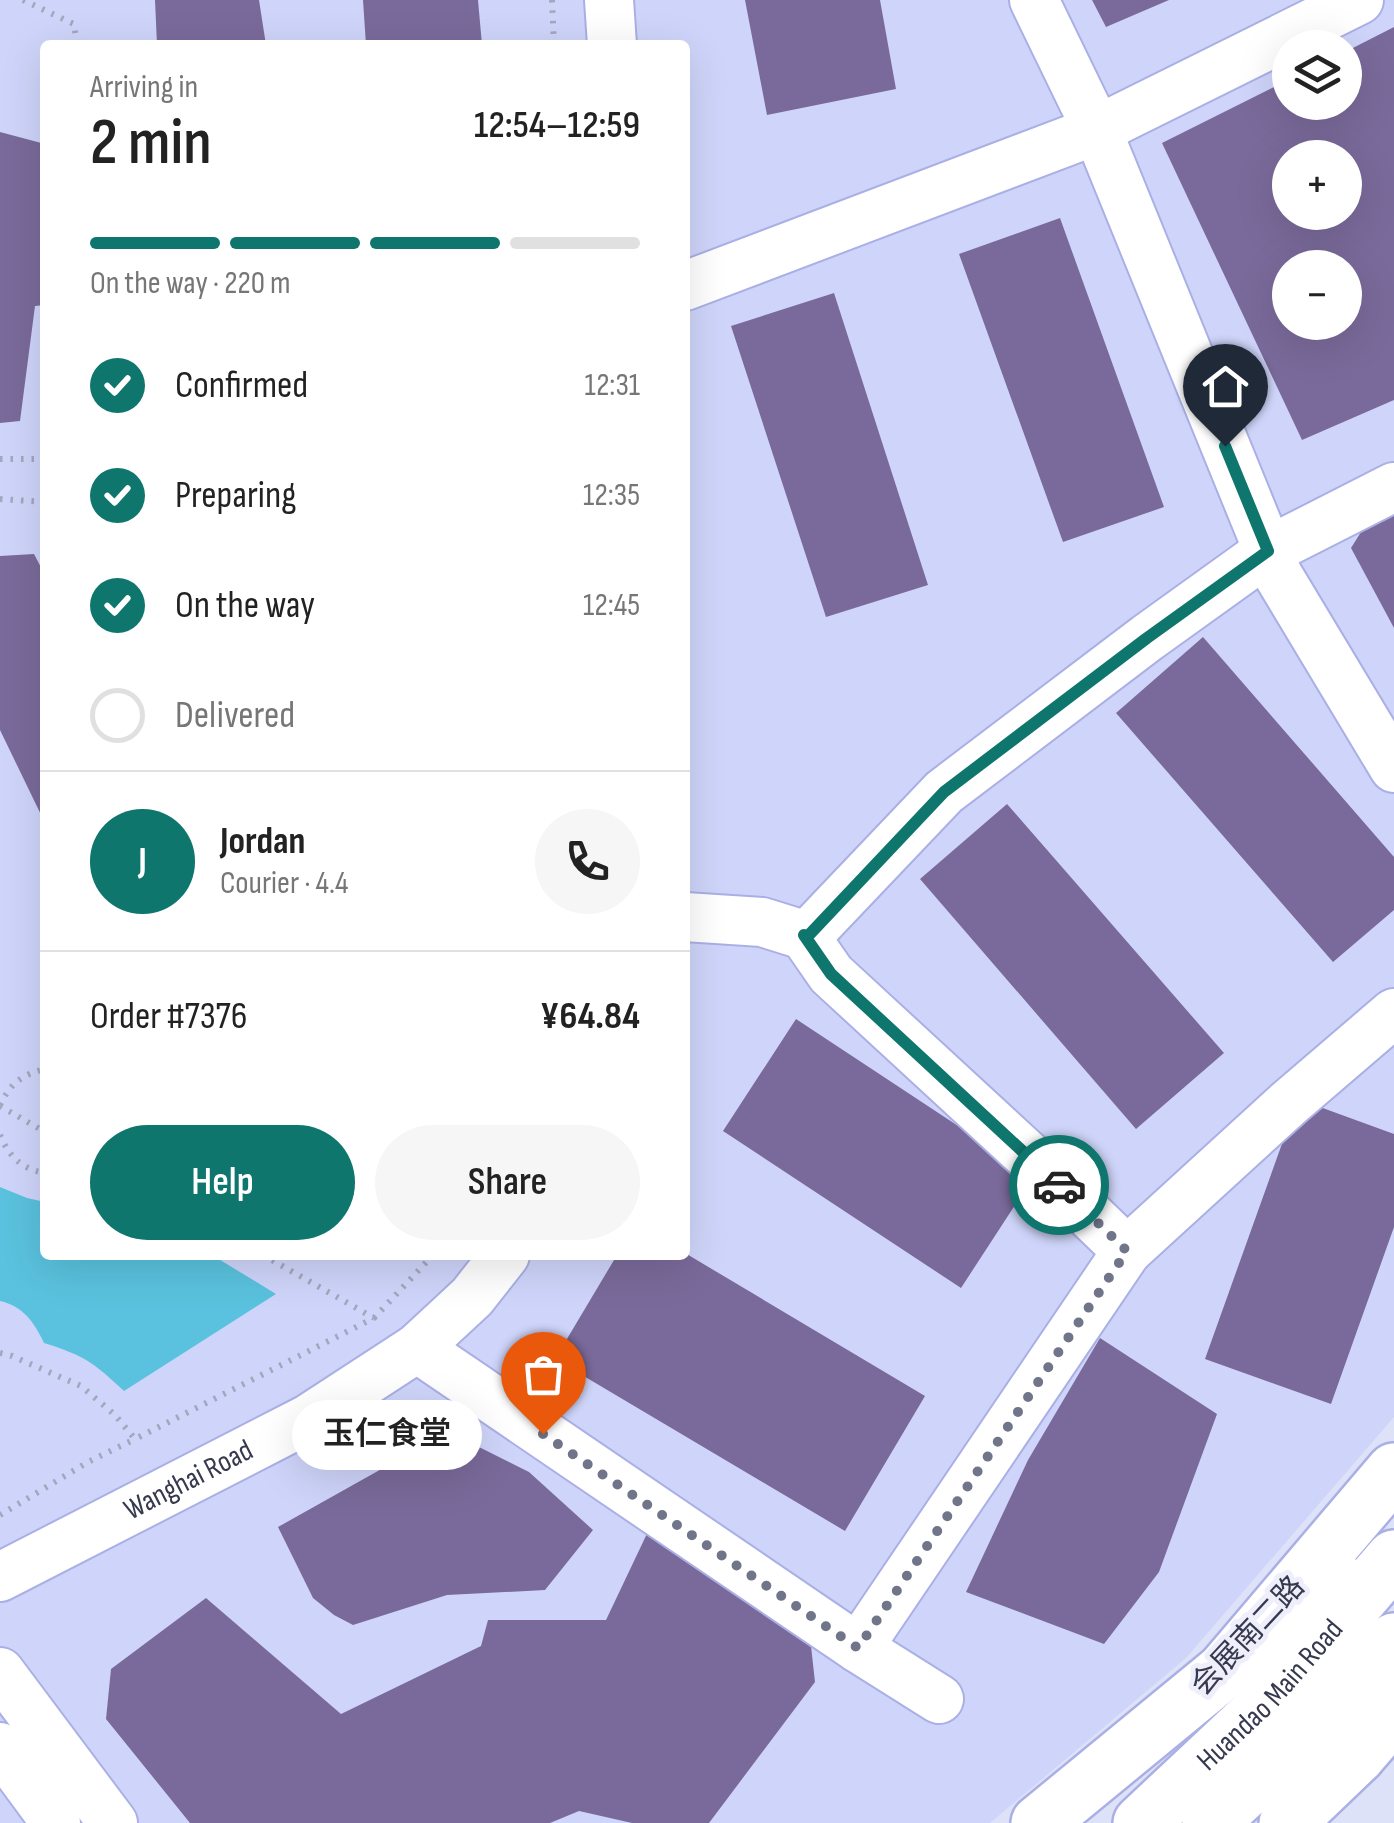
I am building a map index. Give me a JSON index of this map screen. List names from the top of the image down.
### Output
{
  "streets": {
    "main road": ["会展南二路", "Huandao Main Road"],
    "street": ["Wanghai Road"]
  },
  "places": ["玉仁食堂"],
  "page": {
    "map_buttons": ["+", "−"],
    "heading": ["2 min", "Arriving in", "12:54–12:59"],
    "panel": [
      "Jordan",
      "Courier · 4.4",
      "Order #7376",
      "¥64.84"
    ],
    "bar": "On the way · 220 m",
    "list": [
      ["Confirmed", "12:31"],
      ["Preparing", "12:35"],
      ["On the way", "12:45"],
      "Delivered"
    ],
    "round": "J",
    "buttons": ["Help", "Share"],
    "bubble": "玉仁食堂"
  }
}
